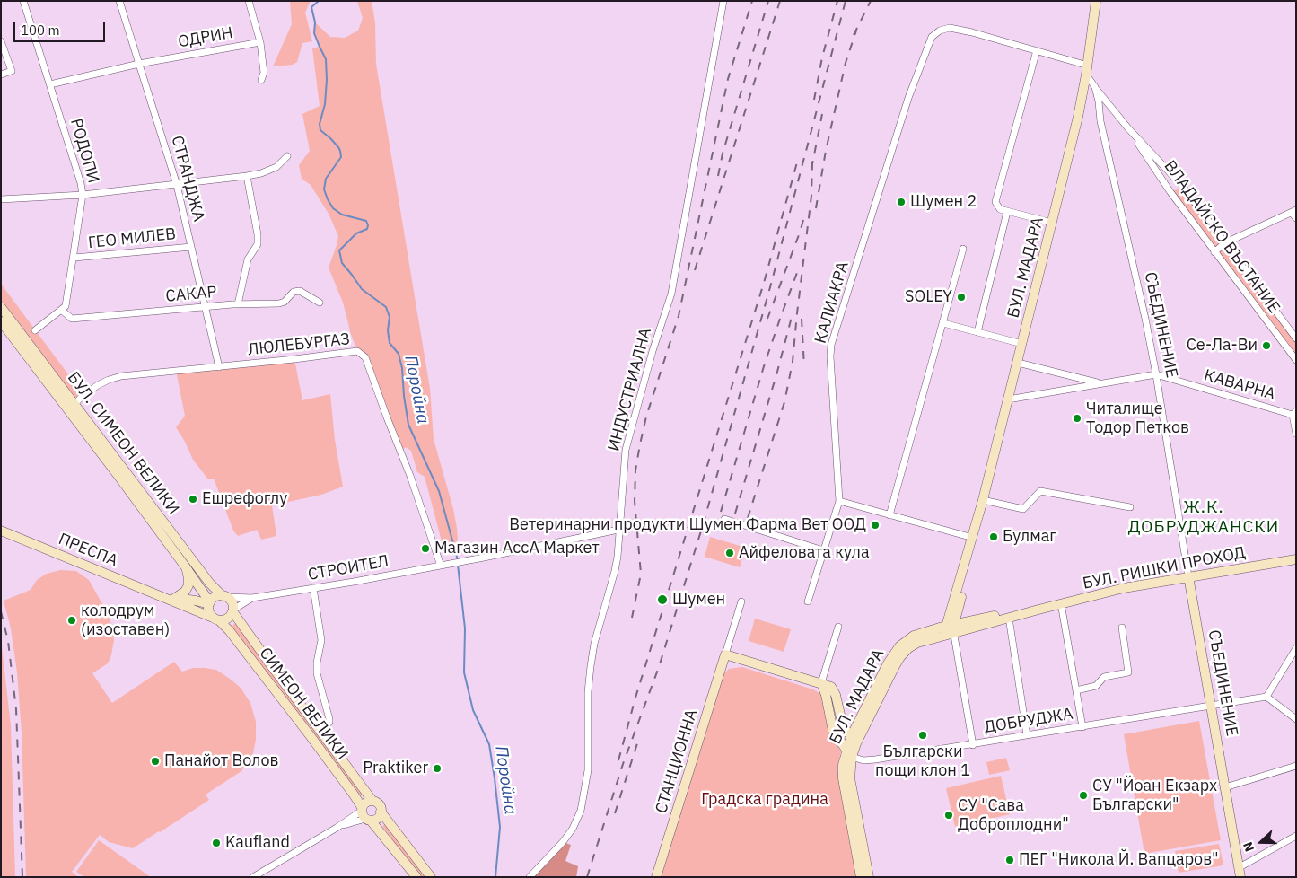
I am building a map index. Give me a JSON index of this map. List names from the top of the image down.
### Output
{
  "streets": {
    "main road": [
      "БУЛ. МАДАРА",
      "СЪЕДИНЕНИЕ",
      "БУЛ. СИМЕОН ВЕЛИКИ",
      "ПРЕСПА",
      "БУЛ. РИШКИ ПРОХОД",
      "СИМЕОН ВЕЛИКИ",
      "СТАНЦИОННА"
    ],
    "street": [
      "ОДРИН",
      "РОДОПИ",
      "СТРАНДЖА",
      "ВЛАДАЙСКО ВЪСТАНИЕ",
      "ГЕО МИЛЕВ",
      "САКАР",
      "КАЛИАКРА",
      "ЛЮЛЕБУРГАЗ",
      "КАВАРНА",
      "ИНДУСТРИАЛНА",
      "СТРОИТЕЛ",
      "ДОБРУДЖА"
    ]
  },
  "crossings": [
    ["ОДРИН", "РОДОПИ"],
    ["ОДРИН", "СТРАНДЖА"],
    ["РОДОПИ", "ГЕО МИЛЕВ"],
    ["РОДОПИ", "САКАР"],
    ["СТРАНДЖА", "ГЕО МИЛЕВ"],
    ["СТРАНДЖА", "САКАР"],
    ["СТРАНДЖА", "ЛЮЛЕБУРГАЗ"],
    ["ВЛАДАЙСКО ВЪСТАНИЕ", "СЪЕДИНЕНИЕ"],
    ["БУЛ. МАДАРА", "СЪЕДИНЕНИЕ"],
    ["БУЛ. МАДАРА", "КАВАРНА"],
    ["БУЛ. МАДАРА", "БУЛ. РИШКИ ПРОХОД"],
    ["БУЛ. МАДАРА", "ДОБРУДЖА"],
    ["СЪЕДИНЕНИЕ", "КАВАРНА"],
    ["СЪЕДИНЕНИЕ", "БУЛ. РИШКИ ПРОХОД"],
    ["СЪЕДИНЕНИЕ", "ДОБРУДЖА"],
    ["ЛЮЛЕБУРГАЗ", "БУЛ. СИМЕОН ВЕЛИКИ"],
    ["ЛЮЛЕБУРГАЗ", "СТРОИТЕЛ"],
    ["ИНДУСТРИАЛНА", "СТРОИТЕЛ"],
    ["БУЛ. СИМЕОН ВЕЛИКИ", "ПРЕСПА"],
    ["БУЛ. СИМЕОН ВЕЛИКИ", "СИМЕОН ВЕЛИКИ"],
    ["ПРЕСПА", "СИМЕОН ВЕЛИКИ"]
  ],
  "districts": ["Ж.К. ДОБРУДЖАНСКИ"],
  "water": ["Поройна"],
  "parks": ["Градска градина"],
  "places": [
    "Шумен 2",
    "SOLEY",
    "Се-Ла-Ви",
    "Читалище Тодор Петков",
    "Ешрефоглу",
    "Ветеринарни продукти Шумен Фарма Вет ООД",
    "Булмаг",
    "Магазин АссА Маркет",
    "Айфеловата кула",
    "Шумен",
    "колодрум (изоставен)",
    "Български пощи клон 1",
    "Панайот Волов",
    "Praktiker",
    "СУ \"Йоан Екзарх Български\"",
    "СУ \"Сава Доброплодни\"",
    "Kaufland",
    "ПЕГ \"Никола Й. Вапцаров\""
  ],
  "scale_bar": "100 m",
  "north": "left"
}
